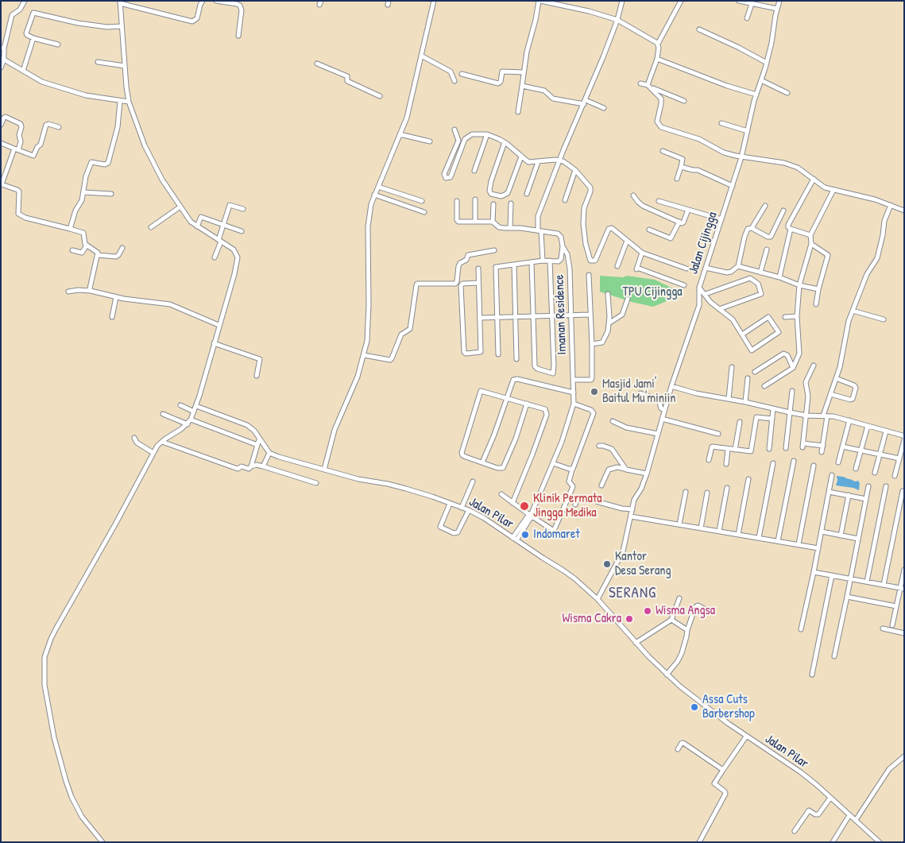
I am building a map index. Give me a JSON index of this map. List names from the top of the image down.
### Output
{
  "streets": {
    "street": ["Jalan Cijingga", "Imanan Residence", "Jalan Pilar"]
  },
  "crossings": [
    ["Jalan Cijingga", "Jalan Pilar"],
    ["Imanan Residence", "Jalan Pilar"]
  ],
  "districts": ["SERANG"],
  "parks": ["TPU Cijingga"],
  "places": [
    "Masjid Jami' Baitul Mu'miniin",
    "Klinik Permata Jingga Medika",
    "Indomaret",
    "Kantor Desa Serang",
    "Wisma Angsa",
    "Wisma Cakra",
    "Assa Cuts Barbershop"
  ]
}
